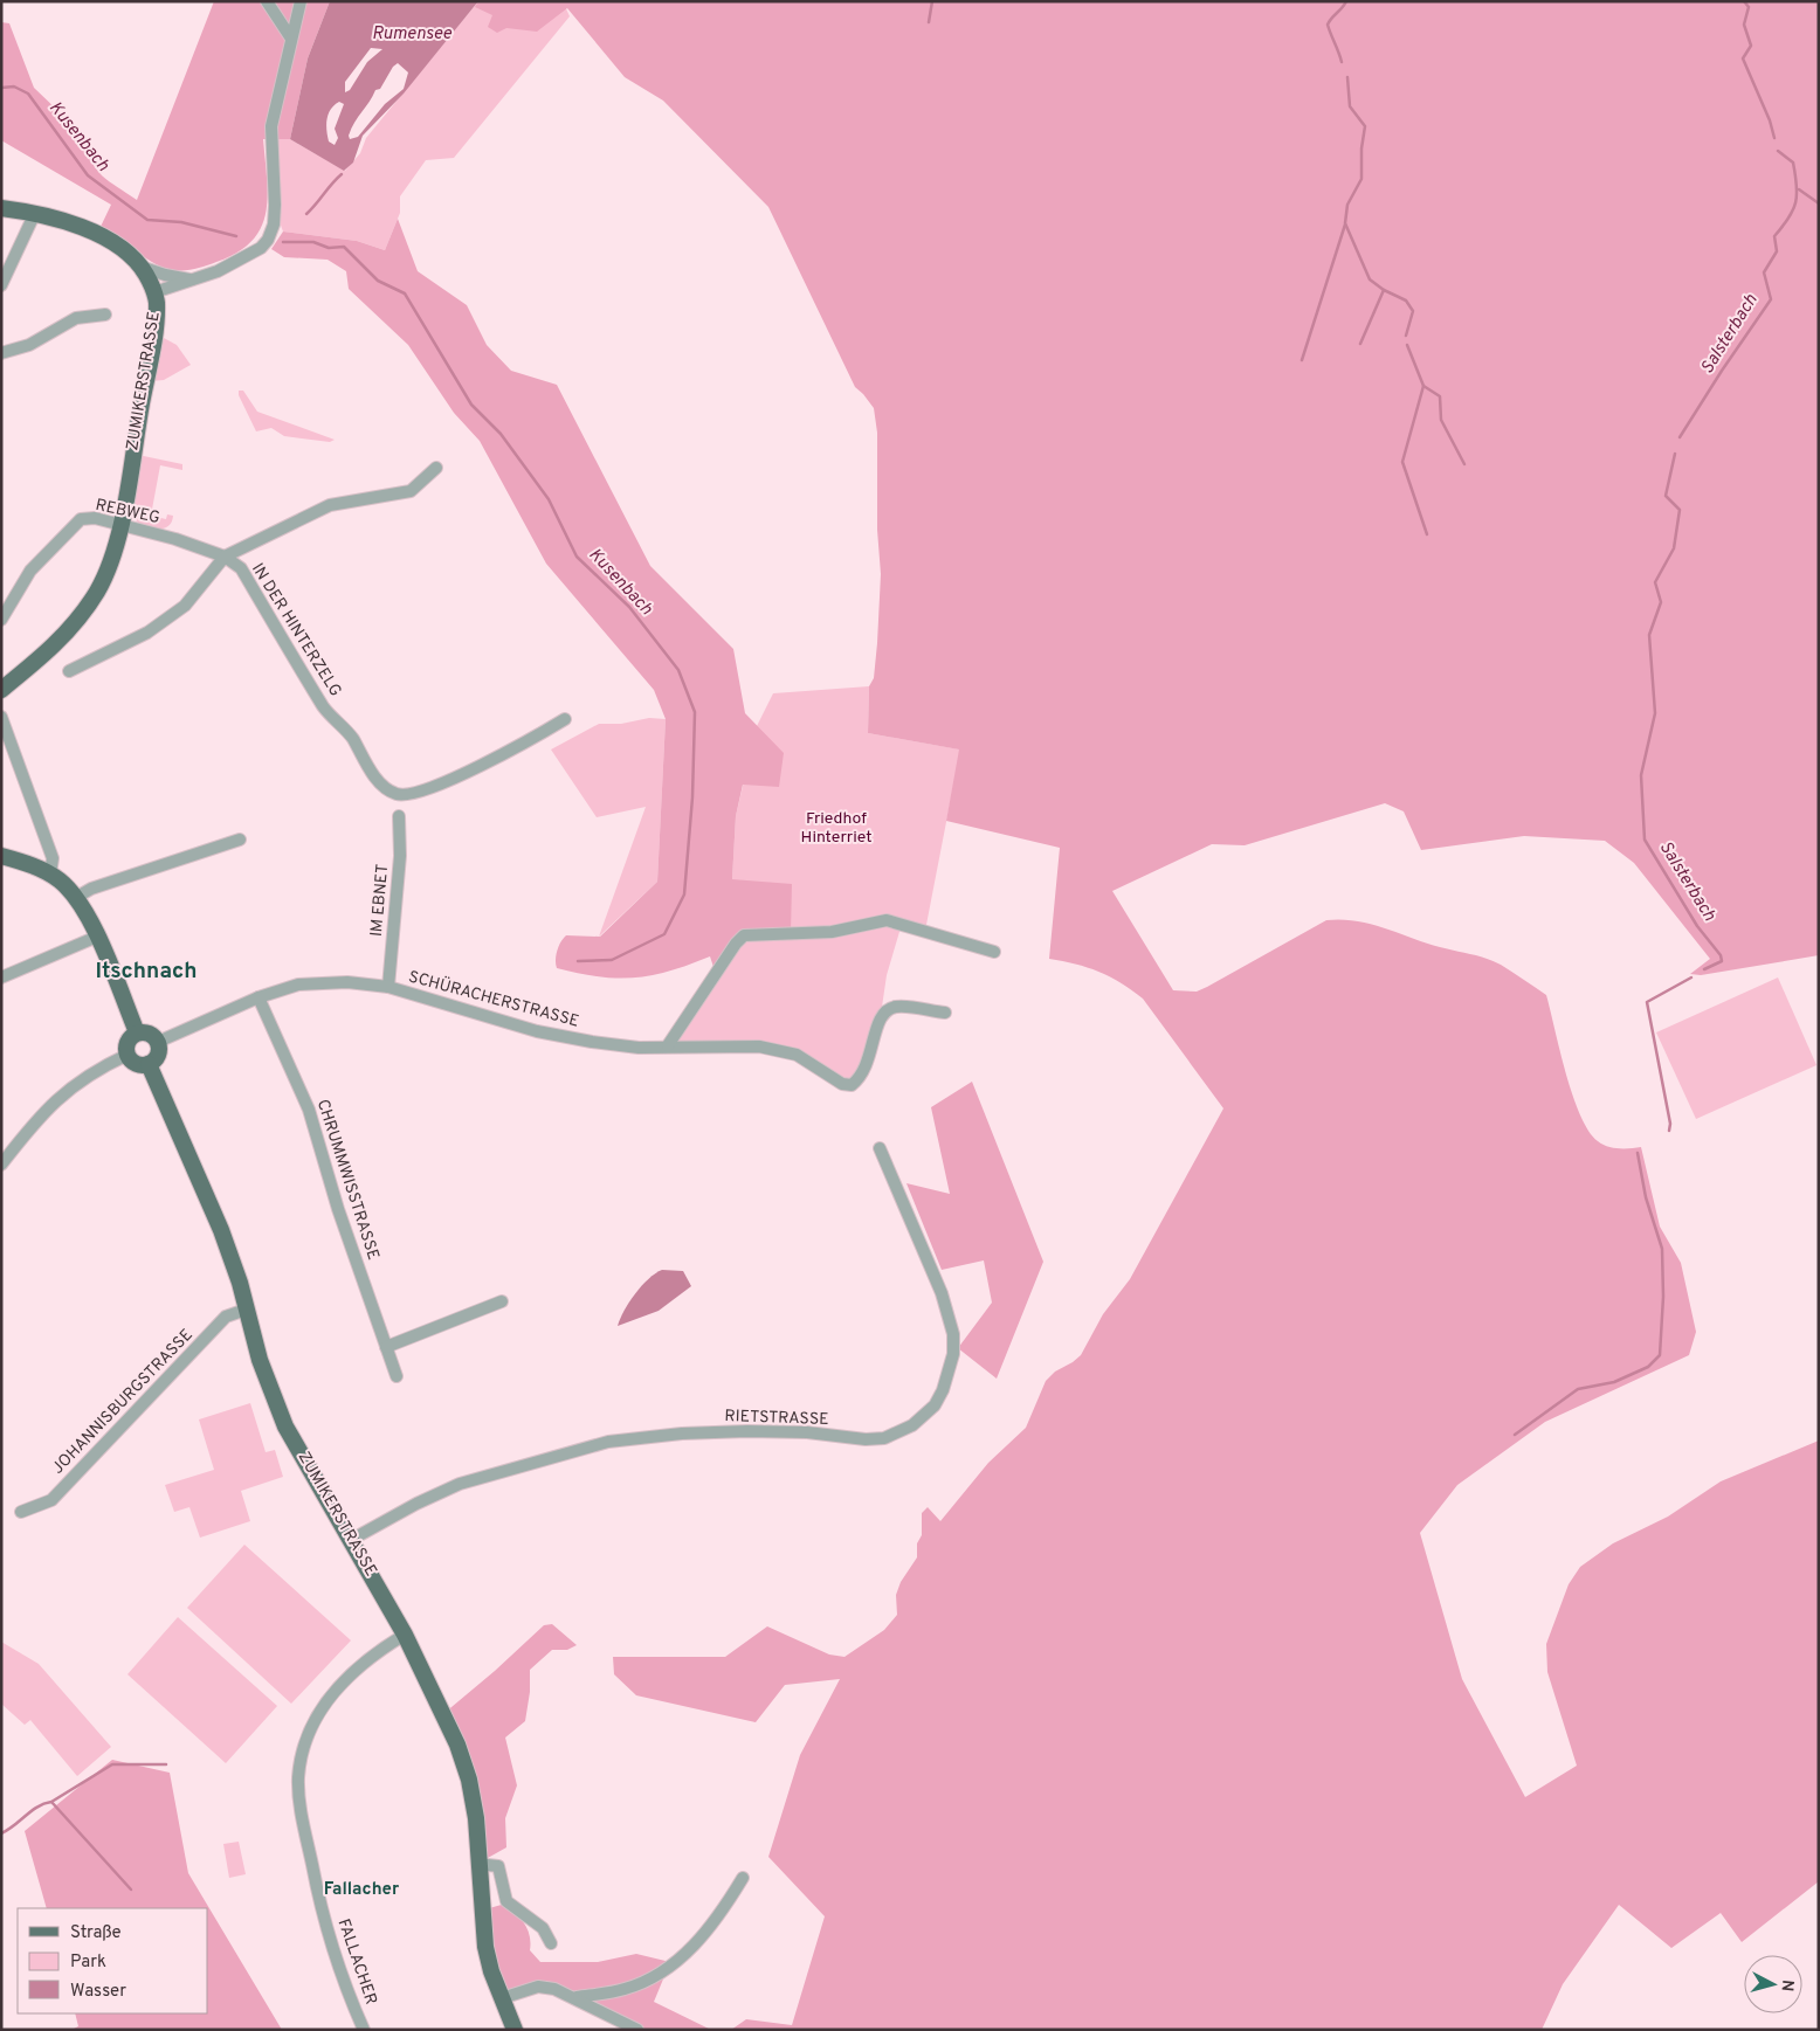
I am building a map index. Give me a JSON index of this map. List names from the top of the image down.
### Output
{
  "streets": {
    "main road": ["ZUMIKERSTRASSE"],
    "street": [
      "REBWEG",
      "IN DER HINTERZELG",
      "IM EBNET",
      "SCHÜRACHERSTRASSE",
      "CHRUMMWISSTRASSE",
      "JOHANNISBURGSTRASSE",
      "RIETSTRASSE",
      "FALLACHER"
    ]
  },
  "crossings": [
    ["ZUMIKERSTRASSE", "REBWEG"],
    ["ZUMIKERSTRASSE", "SCHÜRACHERSTRASSE"],
    ["ZUMIKERSTRASSE", "JOHANNISBURGSTRASSE"],
    ["ZUMIKERSTRASSE", "RIETSTRASSE"],
    ["ZUMIKERSTRASSE", "FALLACHER"],
    ["REBWEG", "IN DER HINTERZELG"],
    ["IM EBNET", "SCHÜRACHERSTRASSE"],
    ["SCHÜRACHERSTRASSE", "CHRUMMWISSTRASSE"]
  ],
  "districts": ["Itschnach", "Fallacher"],
  "water": ["Rumensee", "Kusenbach", "Salsterbach"],
  "parks": ["Friedhof Hinterriet"],
  "legend": ["Straße", "Park", "Wasser"],
  "north": "right"
}
